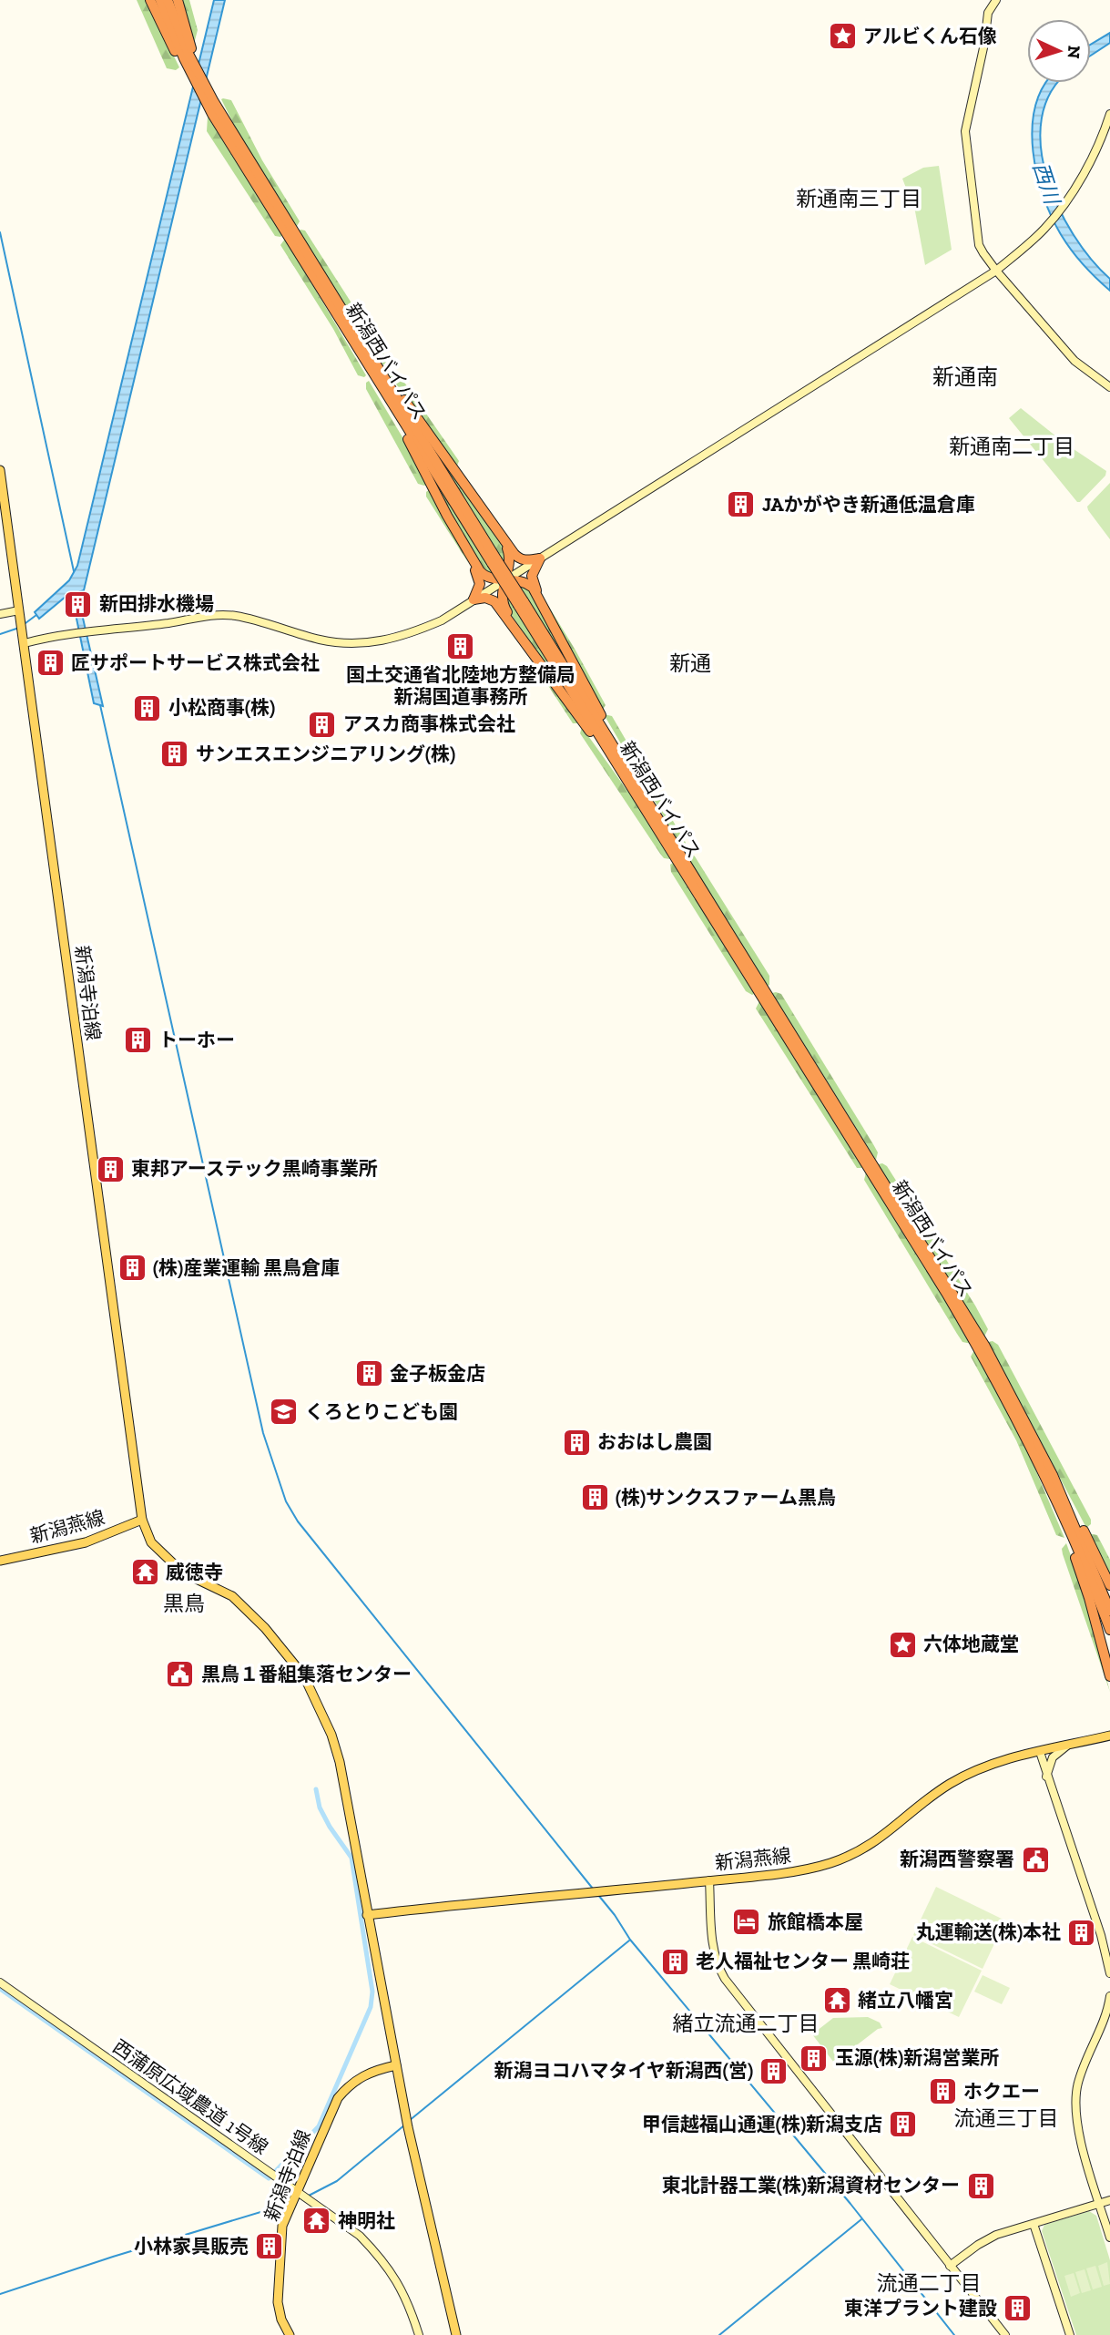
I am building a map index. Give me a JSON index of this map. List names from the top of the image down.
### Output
{
  "streets": {
    "highway": ["新潟西バイパス"],
    "main road": ["新潟寺泊線", "新潟燕線"],
    "street": ["西蒲原広域農道 1号線"]
  },
  "crossings": [
    ["新潟寺泊線", "新潟燕線"],
    ["新潟寺泊線", "西蒲原広域農道 1号線"]
  ],
  "districts": [
    "新通南三丁目",
    "新通南",
    "新通南二丁目",
    "新通",
    "黒鳥",
    "緒立流通二丁目",
    "流通三丁目",
    "流通二丁目"
  ],
  "water": ["西川"],
  "places": {
    "place": ["アルビくん石像", "六体地蔵堂"],
    "building": [
      "JAかがやき新通低温倉庫",
      "新田排水機場",
      "国土交通省北陸地方整備局 新潟国道事務所",
      "匠サポートサービス株式会社",
      "小松商事(株)",
      "アスカ商事株式会社",
      "サンエスエンジニアリング(株)",
      "トーホー",
      "東邦アーステック黒崎事業所",
      "(株)産業運輸 黒鳥倉庫",
      "金子板金店",
      "おおはし農園",
      "(株)サンクスファーム黒鳥",
      "丸運輸送(株)本社",
      "老人福祉センター 黒崎荘",
      "玉源(株)新潟営業所",
      "新潟ヨコハマタイヤ新潟西(営)",
      "ホクエー",
      "甲信越福山通運(株)新潟支店",
      "東北計器工業(株)新潟資材センター",
      "小林家具販売",
      "東洋プラント建設"
    ],
    "school or university": ["くろとりこども園"],
    "temple": ["威徳寺", "緒立八幡宮", "神明社"],
    "public building": ["黒鳥１番組集落センター", "新潟西警察署"],
    "hotel": ["旅館橋本屋"]
  },
  "north": "right"
}
